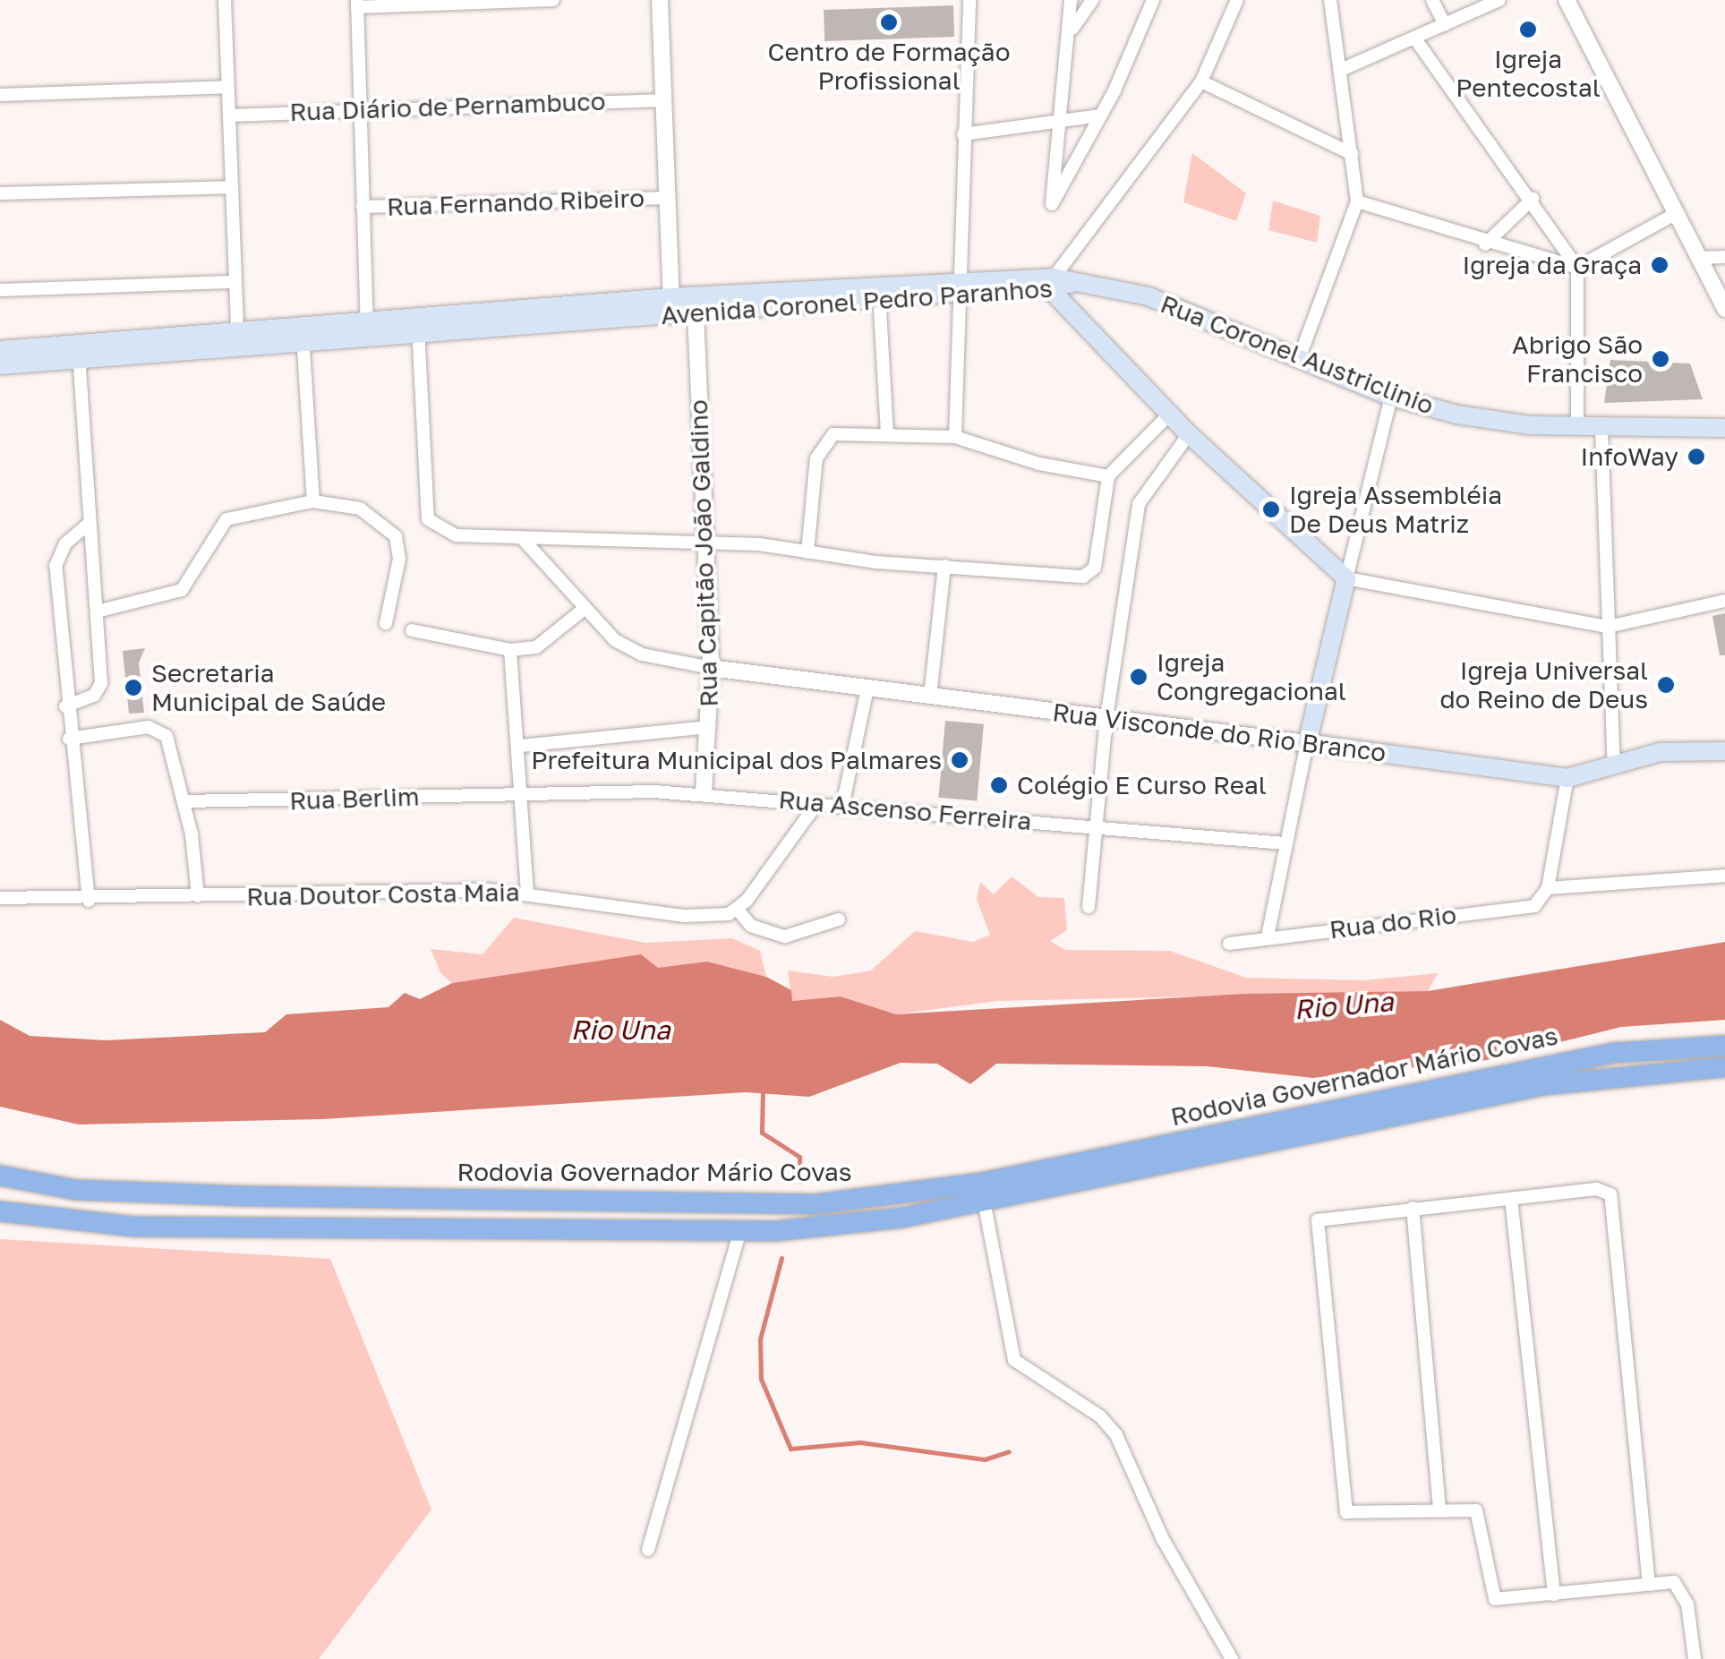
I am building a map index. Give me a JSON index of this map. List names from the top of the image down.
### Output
{
  "streets": {
    "highway": ["Rodovia Governador Mário Covas"],
    "main road": ["Avenida Coronel Pedro Paranhos", "Rua Coronel Austriclinio", "Rua Visconde do Rio Branco"],
    "street": [
      "Rua Diário de Pernambuco",
      "Rua Fernando Ribeiro",
      "Rua Capitão João Galdino",
      "Rua Berlim",
      "Rua Ascenso Ferreira",
      "Rua Doutor Costa Maia",
      "Rua do Rio"
    ]
  },
  "crossings": [
    ["Avenida Coronel Pedro Paranhos", "Rua Coronel Austriclinio"],
    ["Avenida Coronel Pedro Paranhos", "Rua Capitão João Galdino"],
    ["Rua Capitão João Galdino", "Rua Visconde do Rio Branco"],
    ["Rua Capitão João Galdino", "Rua Ascenso Ferreira"],
    ["Rua Berlim", "Rua Ascenso Ferreira"]
  ],
  "water": ["Rio Una"],
  "places": [
    "Centro de Formação Profissional",
    "Igreja Pentecostal",
    "Igreja da Graça",
    "Abrigo São Francisco",
    "InfoWay",
    "Igreja Assembléia De Deus Matriz",
    "Igreja Congregacional",
    "Igreja Universal do Reino de Deus",
    "Secretaria Municipal de Saúde",
    "Prefeitura Municipal dos Palmares",
    "Colégio E Curso Real"
  ]
}
